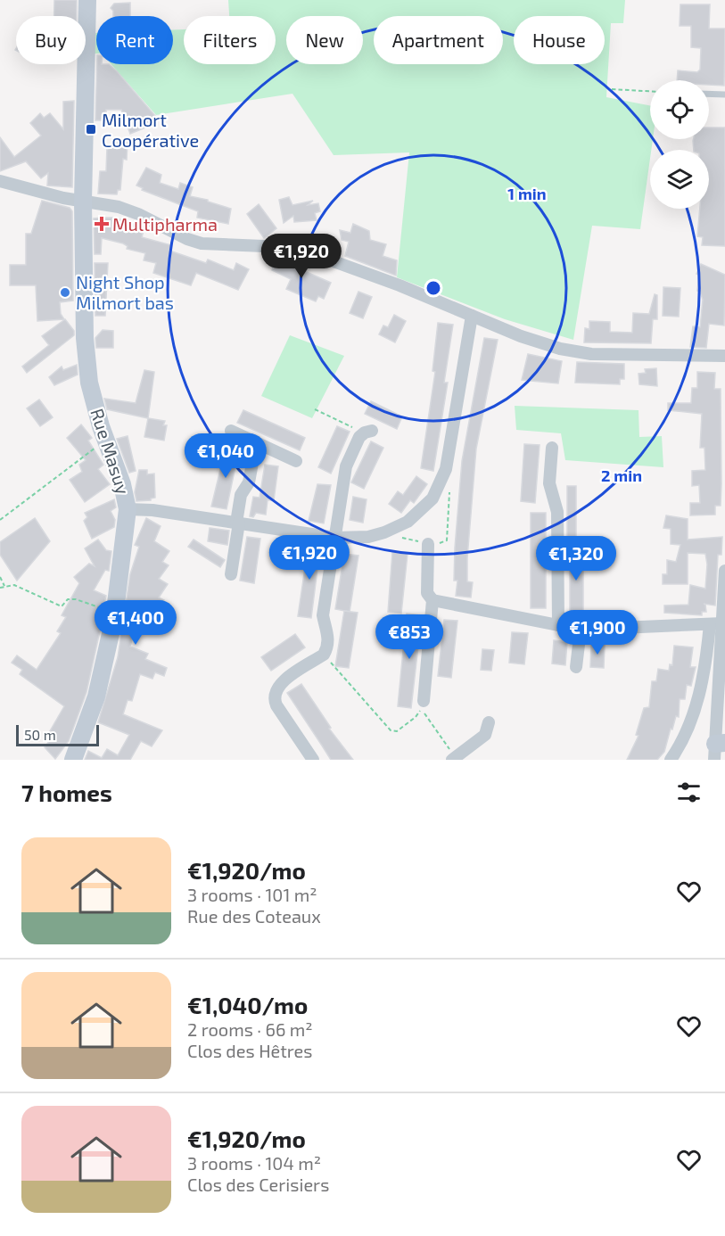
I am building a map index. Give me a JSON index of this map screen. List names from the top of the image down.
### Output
{
  "streets": {
    "street": ["Rue Masuy"]
  },
  "places": {
    "transit": ["Milmort Coopérative"],
    "health": ["Multipharma"],
    "other": ["Night Shop Milmort bas"]
  },
  "scale_bar": "50 m",
  "page": {
    "chip": [
      "Buy",
      "Rent",
      "Filters",
      "New",
      "Apartment",
      "House"
    ],
    "price": [
      "€1,920",
      "€1,040",
      "€1,920",
      "€1,320",
      "€1,400",
      "€1,900",
      "€853"
    ],
    "scale": "50 m",
    "heading": "7 homes",
    "list": [
      {
        "name": "€1,920/mo",
        "note": "3 rooms · 101 m² · Rue des Coteaux"
      },
      {
        "name": "€1,040/mo",
        "note": "2 rooms · 66 m² · Clos des Hêtres"
      },
      {
        "name": "€1,920/mo",
        "note": "3 rooms · 104 m² · Clos des Cerisiers"
      }
    ]
  },
  "rings": ["1 min", "2 min"]
}
